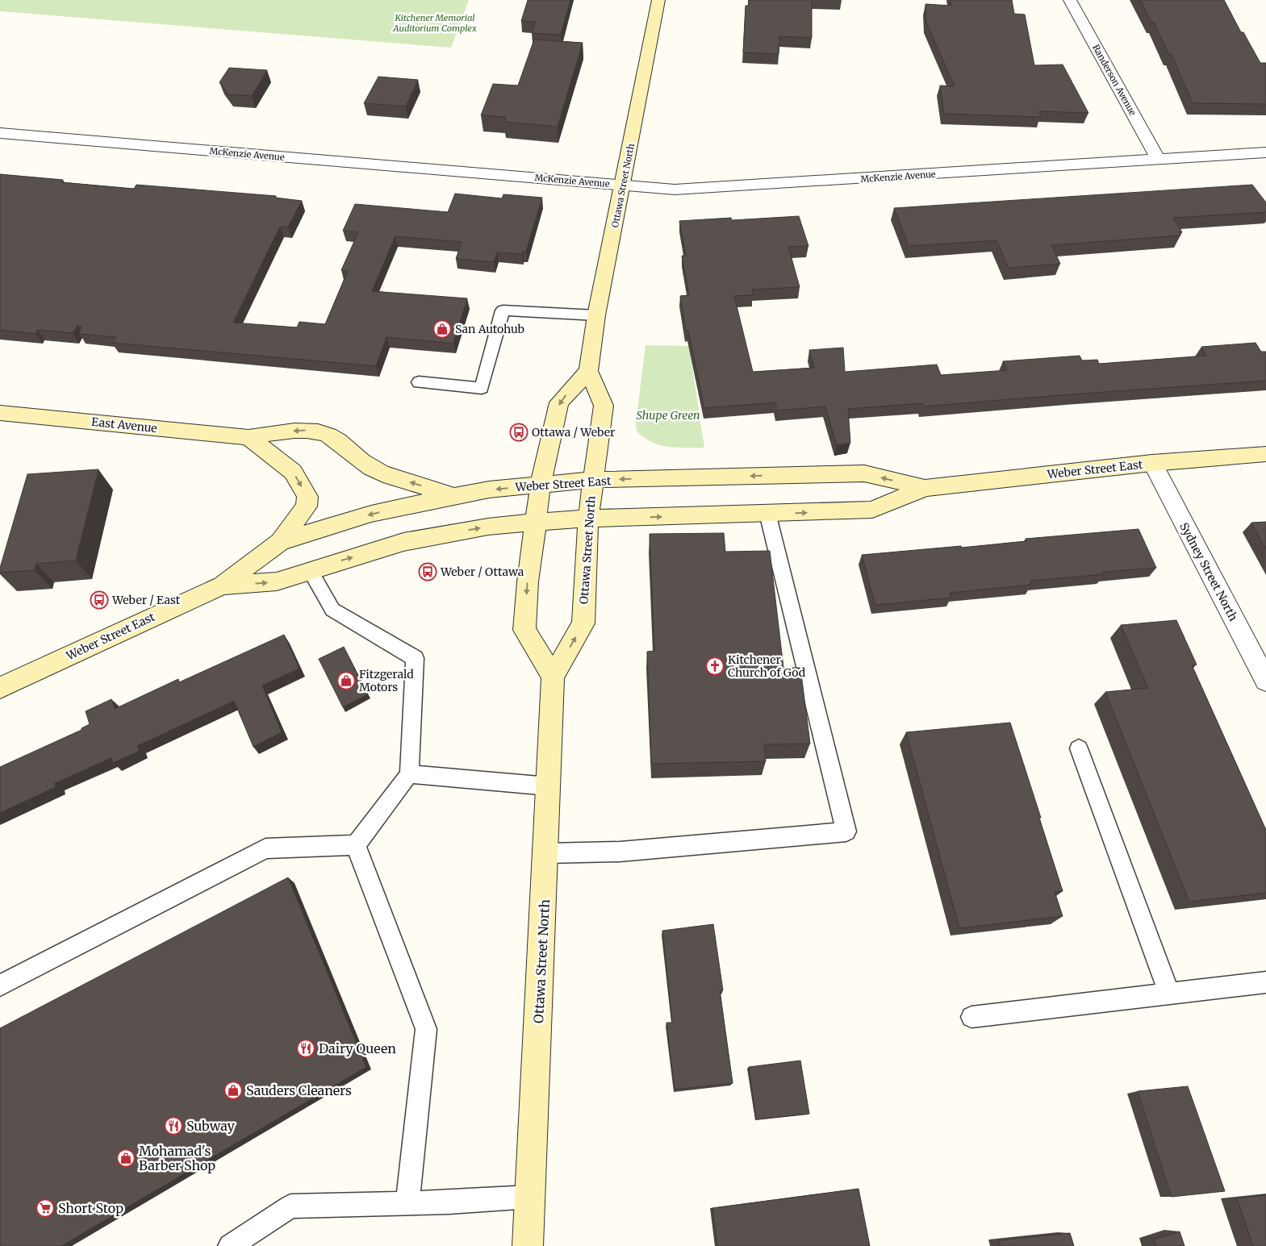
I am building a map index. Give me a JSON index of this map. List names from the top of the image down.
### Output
{
  "streets": {
    "main road": ["Ottawa Street North", "East Avenue", "Weber Street East"],
    "street": ["Randerson Avenue", "McKenzie Avenue", "Sydney Street North"]
  },
  "crossings": [
    ["Randerson Avenue", "McKenzie Avenue"],
    ["McKenzie Avenue", "Ottawa Street North"],
    ["Ottawa Street North", "Weber Street East"],
    ["East Avenue", "Weber Street East"],
    ["Weber Street East", "Sydney Street North"]
  ],
  "one_way": ["East Avenue"],
  "parks": ["Kitchener Memorial Auditorium Complex", "Shupe Green"],
  "places": {
    "shop": [
      "San Autohub",
      "Fitzgerald Motors",
      "Sauders Cleaners",
      "Mohamad's Barber Shop"
    ],
    "bus stop": ["Ottawa / Weber", "Weber / Ottawa", "Weber / East"],
    "church": ["Kitchener Church of God"],
    "restaurant": ["Dairy Queen", "Subway"],
    "supermarket": ["Short Stop"]
  }
}
